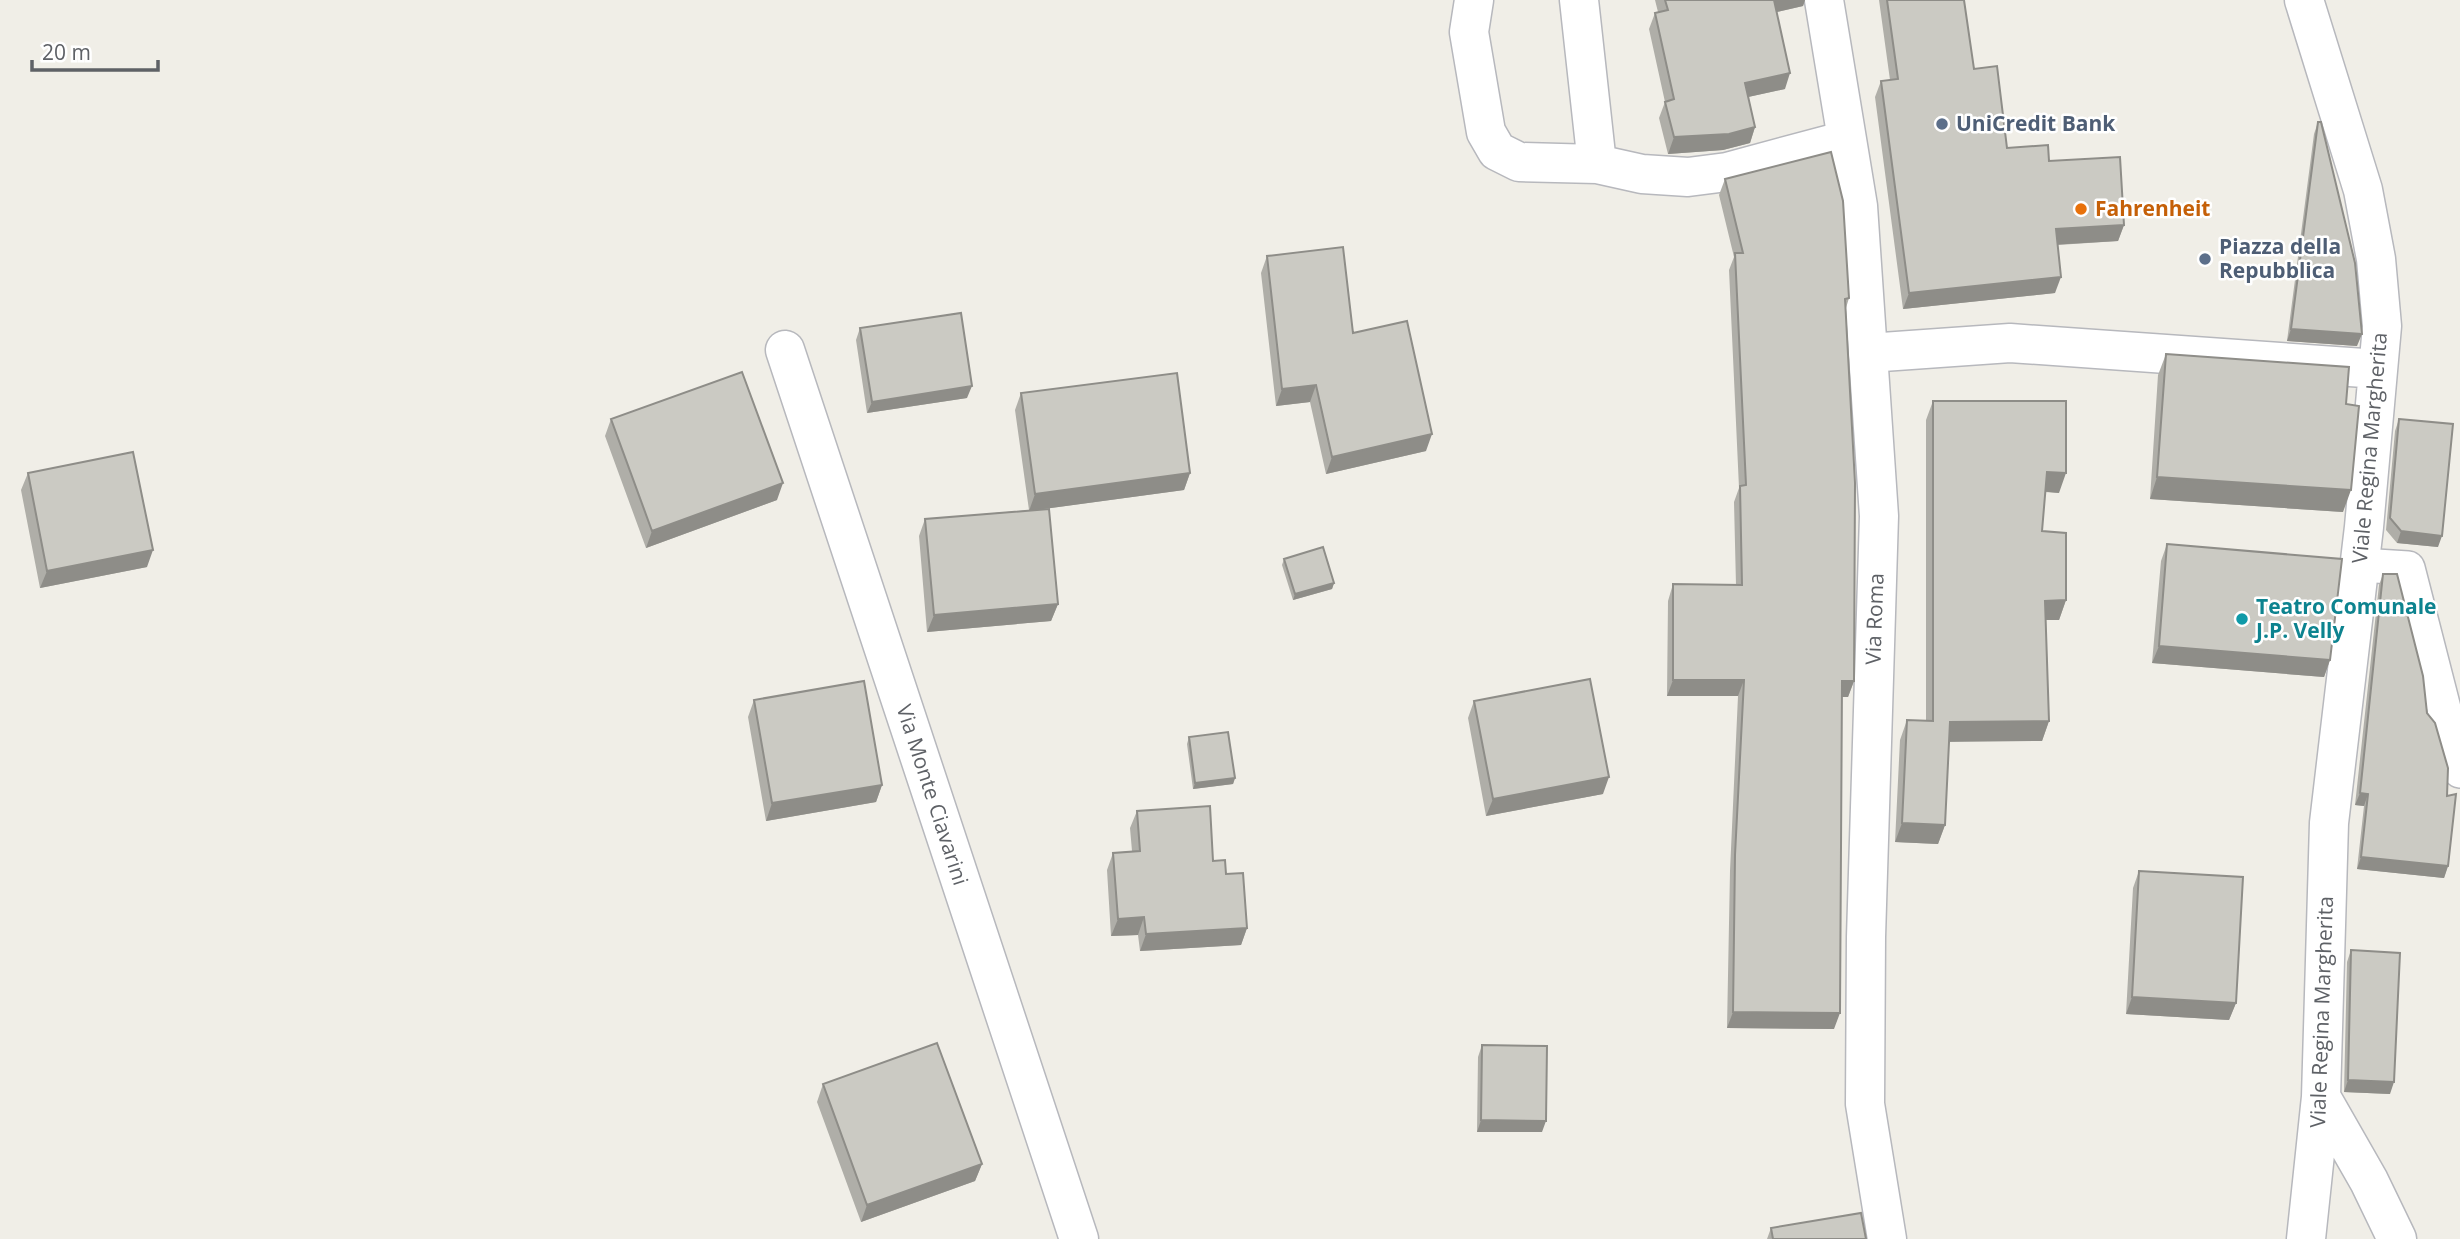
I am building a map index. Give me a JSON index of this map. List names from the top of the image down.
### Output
{
  "streets": {
    "street": ["Viale Regina Margherita", "Via Roma", "Via Monte Ciavarini"]
  },
  "places": [
    "UniCredit Bank",
    "Fahrenheit",
    "Piazza della Repubblica",
    "Teatro Comunale J.P. Velly"
  ],
  "scale_bar": "20 m"
}
